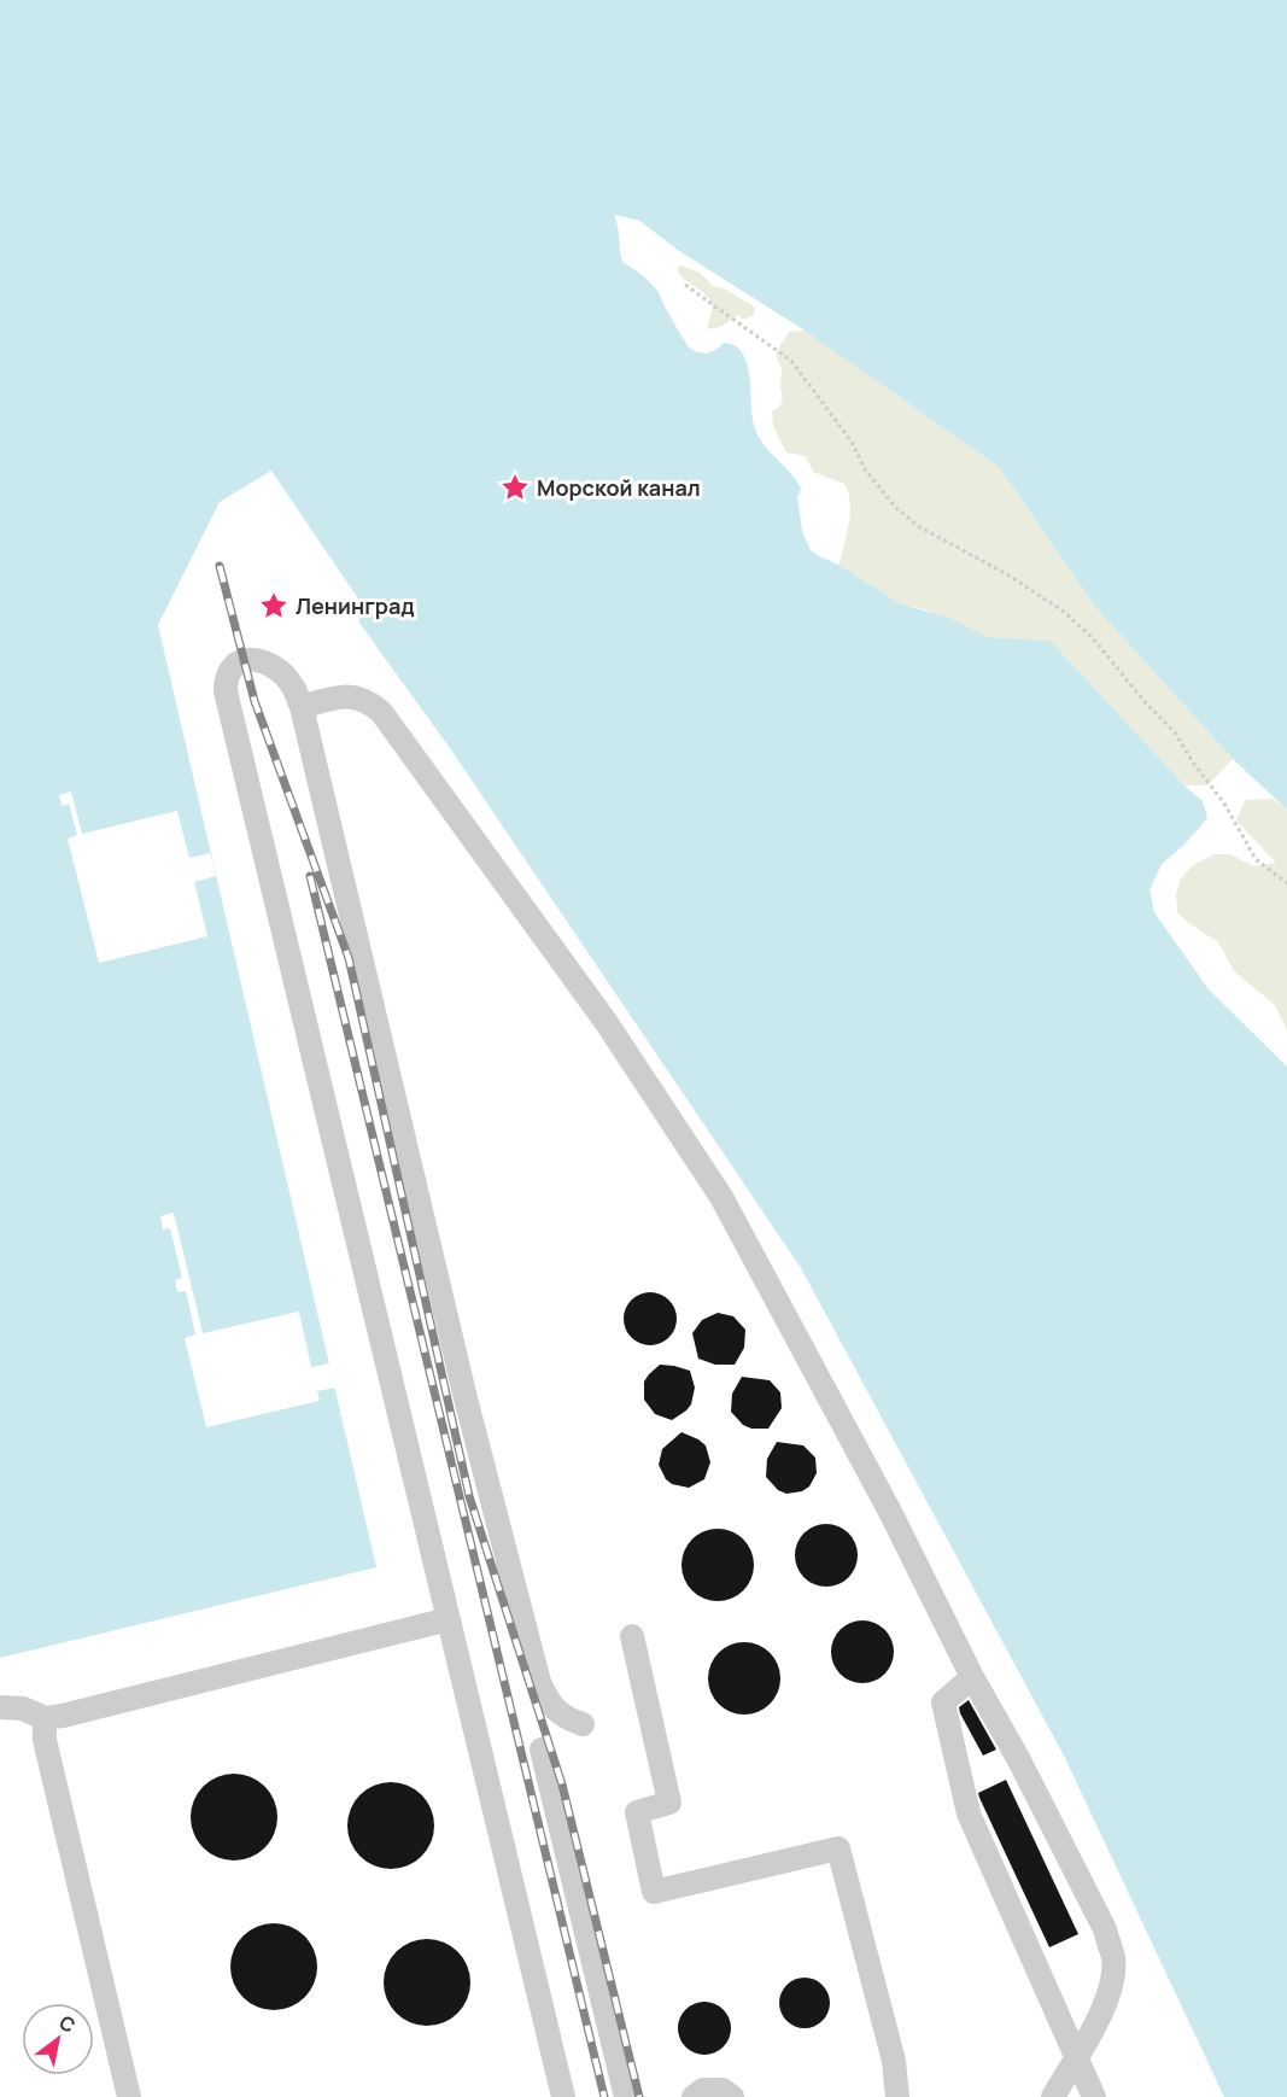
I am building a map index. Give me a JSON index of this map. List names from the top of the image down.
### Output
{
  "places": {
    "place": ["Морской канал", "Ленинград"]
  },
  "north": "top right"
}
